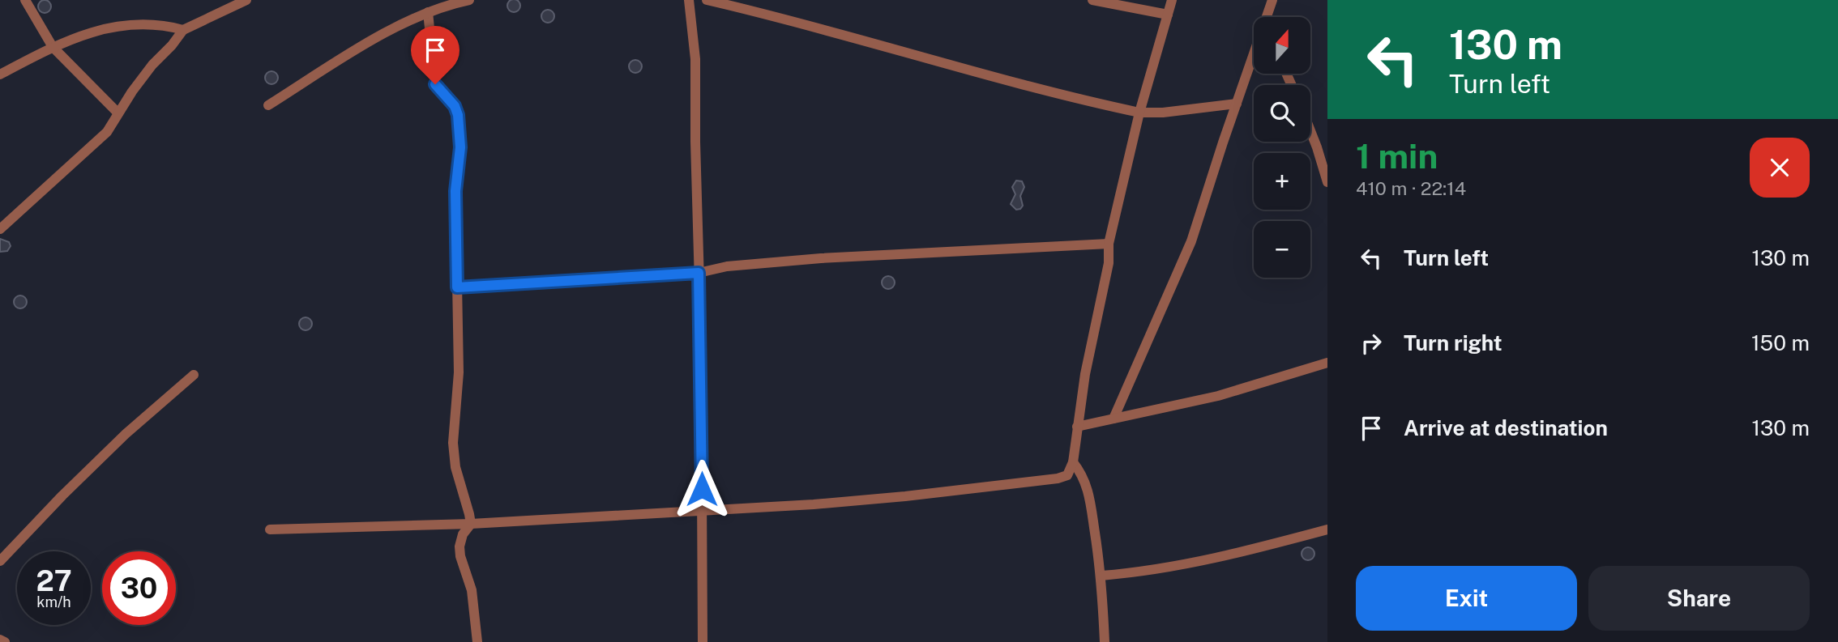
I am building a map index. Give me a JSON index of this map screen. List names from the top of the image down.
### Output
{
  "north": "top",
  "page": {
    "turn": ["130 m", "Turn left"],
    "map_buttons": ["+", "−"],
    "heading": ["1 min", "410 m · 22:14"],
    "list": [
      {
        "name": "Turn left",
        "value": "130 m"
      },
      {
        "name": "Turn right",
        "value": "150 m"
      },
      {
        "name": "Arrive at destination",
        "value": "130 m"
      }
    ],
    "speed": "27 km/h",
    "limit": "30",
    "buttons": ["Exit", "Share"]
  }
}
